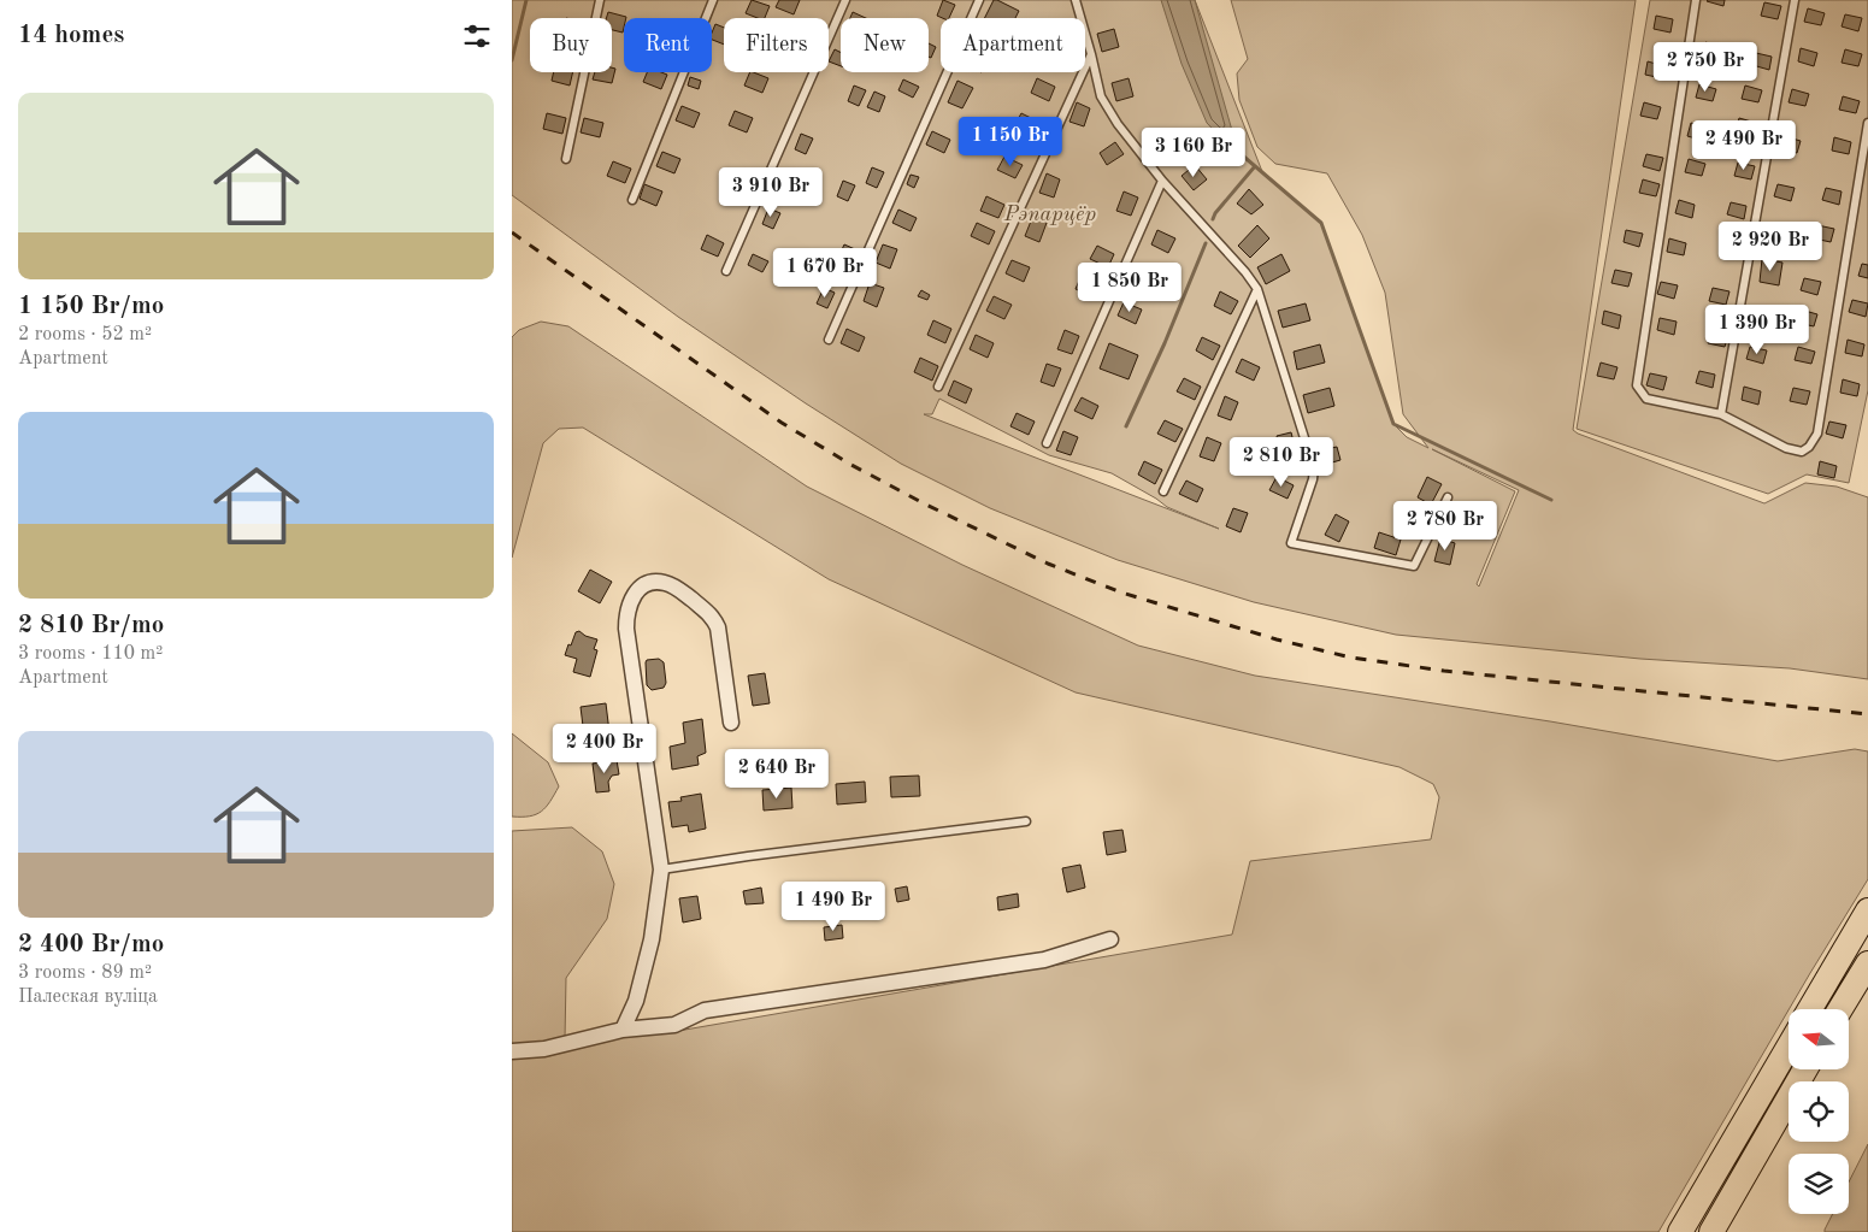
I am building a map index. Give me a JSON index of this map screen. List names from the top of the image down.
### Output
{
  "parks": ["Рэпарцёр"],
  "north": "left",
  "page": {
    "heading": "14 homes",
    "chip": [
      "Buy",
      "Rent",
      "Filters",
      "New",
      "Apartment"
    ],
    "price": [
      "2 750 Br",
      "1 150 Br",
      "2 490 Br",
      "3 160 Br",
      "3 910 Br",
      "2 920 Br",
      "1 670 Br",
      "1 850 Br",
      "1 390 Br",
      "2 810 Br",
      "2 780 Br",
      "2 400 Br",
      "2 640 Br",
      "1 490 Br"
    ],
    "list": [
      {
        "name": "1 150 Br/mo",
        "note": "2 rooms · 52 m² · Apartment"
      },
      {
        "name": "2 810 Br/mo",
        "note": "3 rooms · 110 m² · Apartment"
      },
      {
        "name": "2 400 Br/mo",
        "note": "3 rooms · 89 m² · Палеская вуліца"
      }
    ]
  }
}
